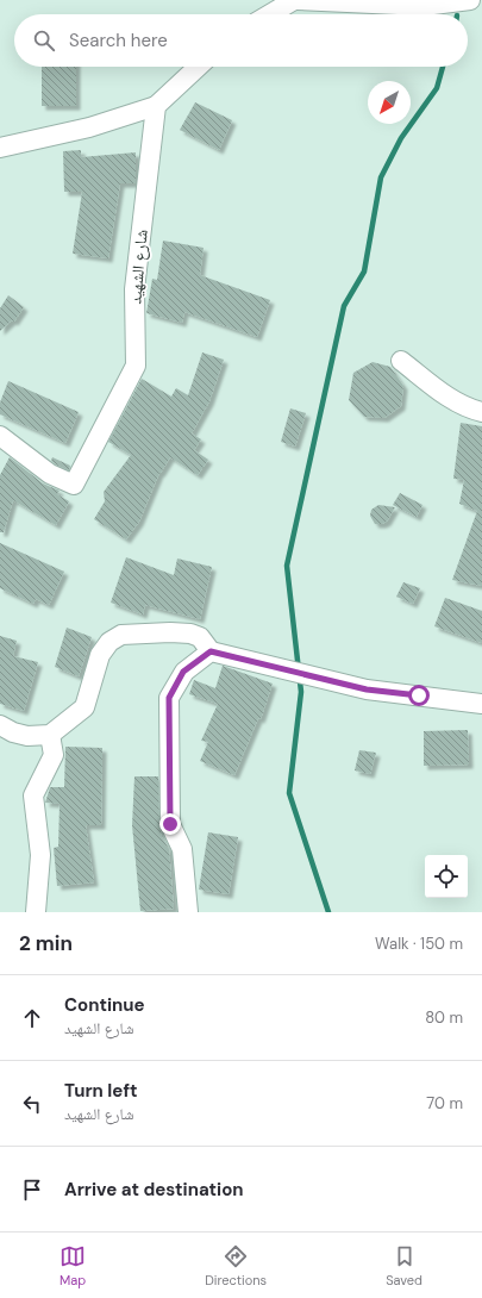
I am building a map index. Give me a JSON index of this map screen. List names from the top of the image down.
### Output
{
  "streets": {
    "street": ["شارع الشهيد"]
  },
  "north": "bottom left",
  "page": {
    "search": "Search here",
    "heading": ["2 min", "Walk · 150 m"],
    "list": [
      ["Continue", "شارع الشهيد", "80 m"],
      ["Turn left", "شارع الشهيد", "70 m"],
      "Arrive at destination"
    ],
    "nav": ["Map", "Directions", "Saved"]
  }
}
